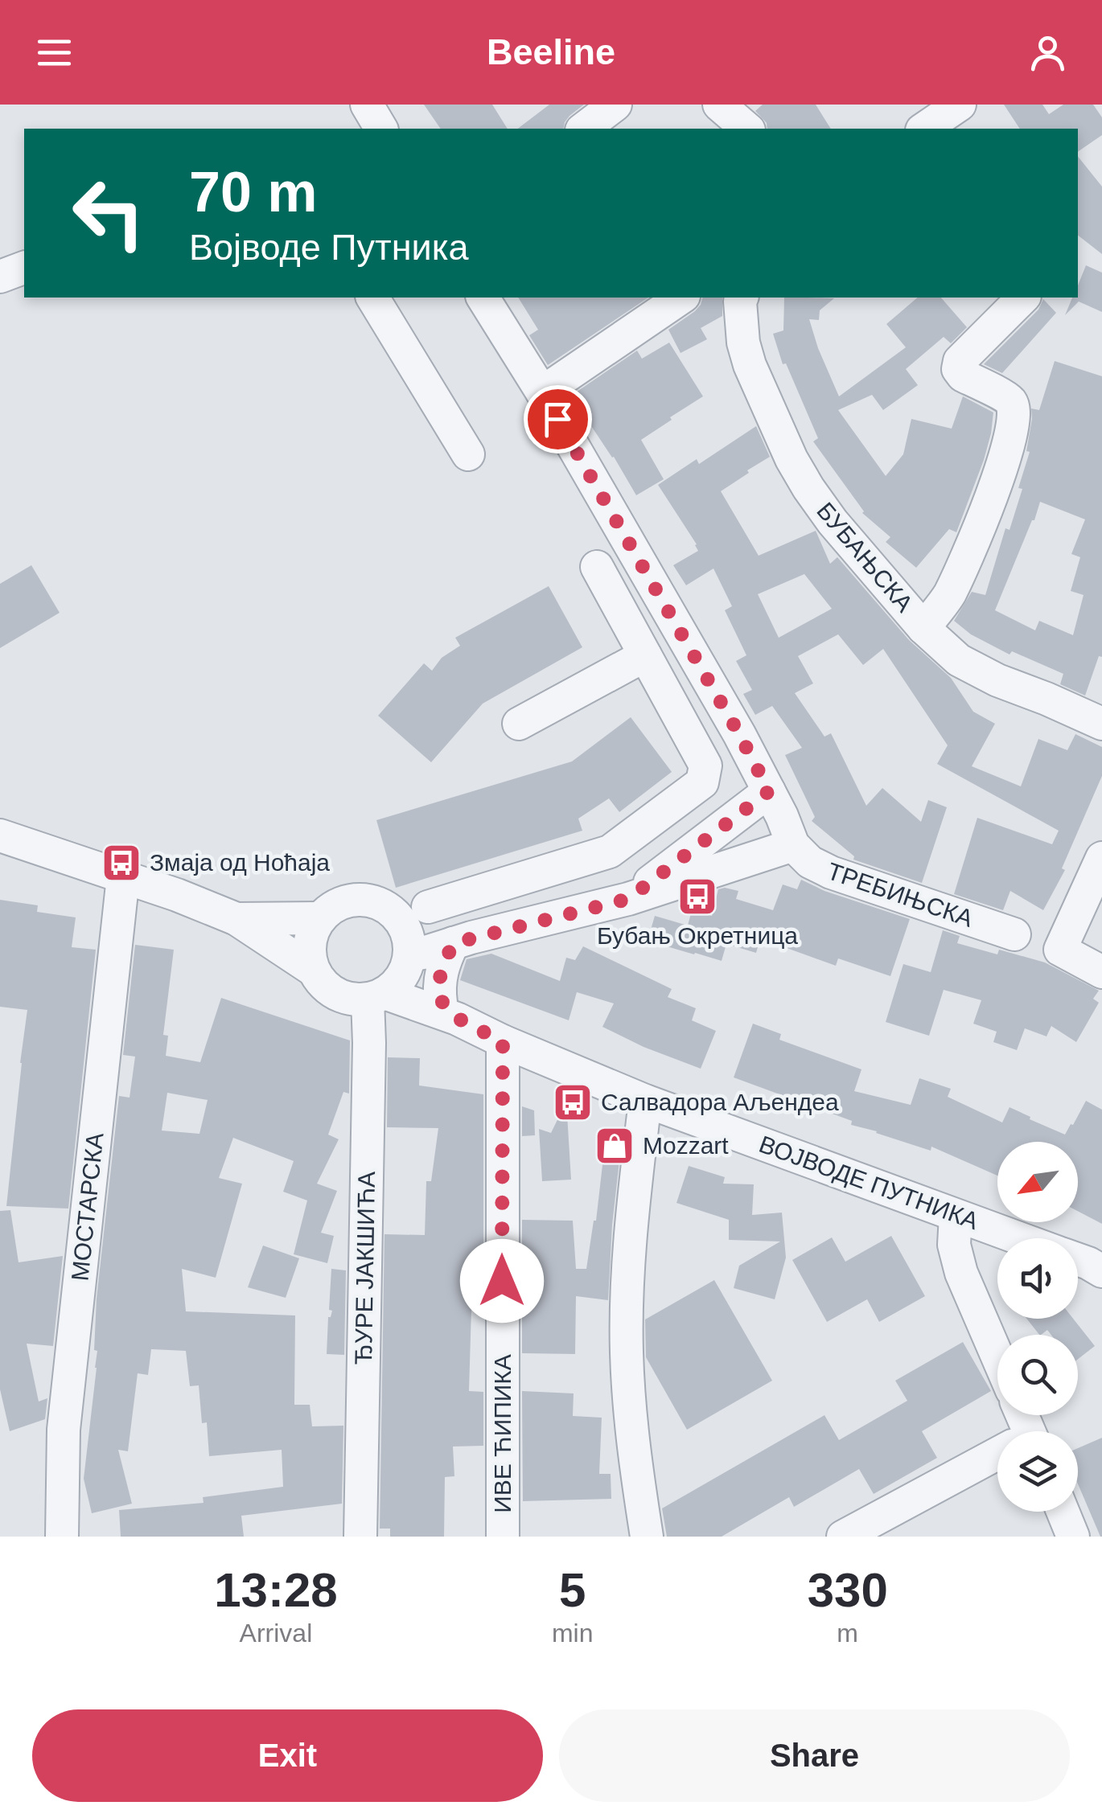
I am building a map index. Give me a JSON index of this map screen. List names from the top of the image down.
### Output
{
  "streets": {
    "street": [
      "БУБАЊСКА",
      "ТРЕБИЊСКА",
      "ВОЈВОДЕ ПУТНИКА",
      "МОСТАРСКА",
      "ЂУРЕ ЈАКШИЋА",
      "ИВЕ ЋИПИКА"
    ]
  },
  "crossings": [
    ["ВОЈВОДЕ ПУТНИКА", "МОСТАРСКА"],
    ["ВОЈВОДЕ ПУТНИКА", "ЂУРЕ ЈАКШИЋА"],
    ["ВОЈВОДЕ ПУТНИКА", "ИВЕ ЋИПИКА"]
  ],
  "places": {
    "bus stop": ["Змаја од Ноћаја", "Бубањ Окретница", "Салвадора Аљендеа"],
    "shop": ["Mozzart"]
  },
  "north": "bottom left",
  "page": {
    "header": "Beeline",
    "turn": ["70 m", "Војводе Путника"],
    "eta": [
      "13:28",
      "Arrival",
      "5",
      "min",
      "330",
      "m"
    ],
    "buttons": ["Exit", "Share"]
  }
}
